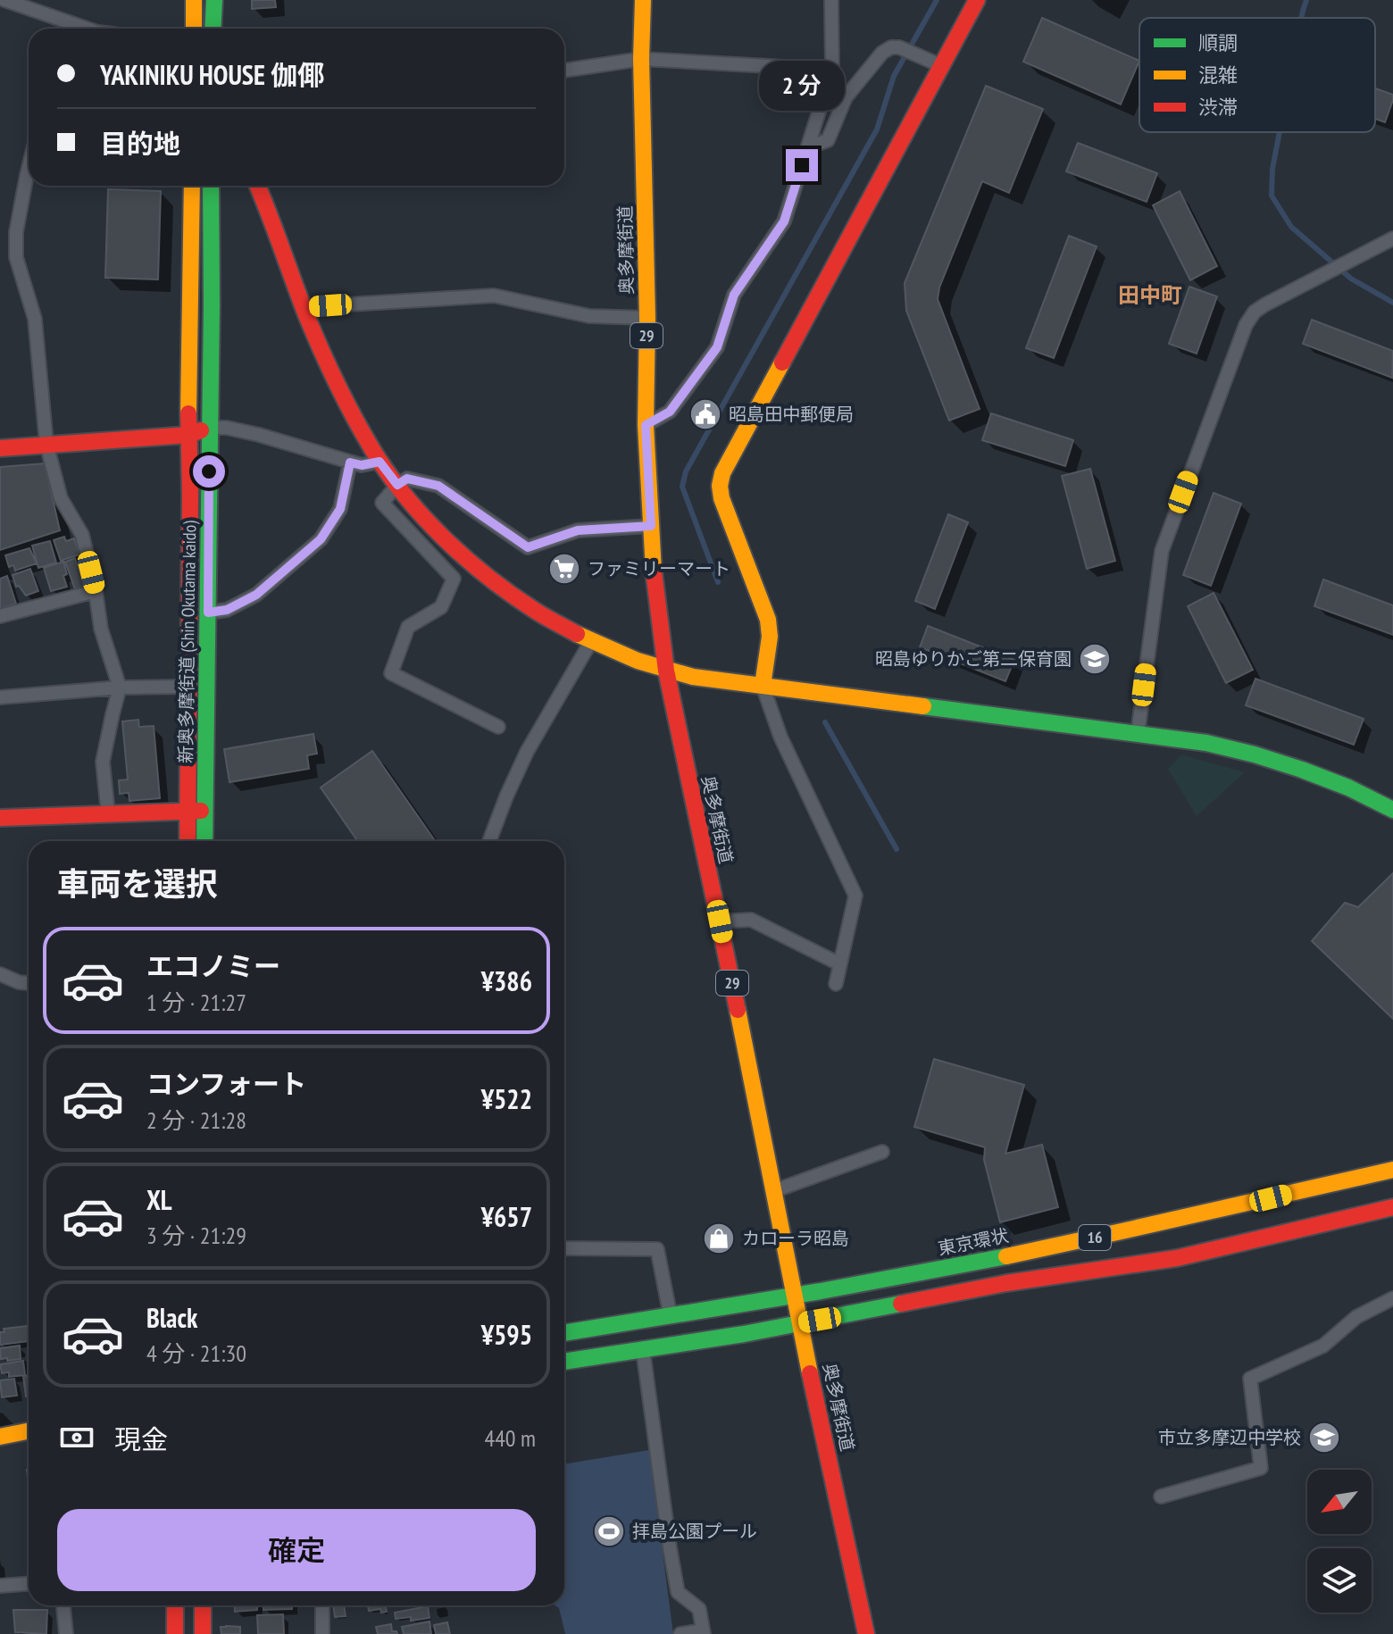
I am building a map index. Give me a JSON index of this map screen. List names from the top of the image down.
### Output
{
  "streets": {
    "main road": [
      "奥多摩街道",
      "29",
      "新奥多摩街道 (Shin Okutama kaido)",
      "16",
      "東京環状"
    ]
  },
  "crossings": [
    ["奥多摩街道", "16"],
    ["奥多摩街道", "東京環状"]
  ],
  "districts": ["田中町"],
  "places": {
    "public building": ["昭島田中郵便局"],
    "supermarket": ["ファミリーマート"],
    "school or university": ["昭島ゆりかご第二保育園", "市立多摩辺中学校"],
    "shop": ["カローラ昭島"],
    "sports": ["拝島公園プール"]
  },
  "legend": ["順調", "混雑", "渋滞"],
  "north": "bottom left",
  "page": {
    "banner": ["YAKINIKU HOUSE 伽倻", "目的地"],
    "bubble": "2 分",
    "heading": "車両を選択",
    "list": [
      {
        "name": "エコノミー",
        "note": "1 分 · 21:27",
        "value": "¥386"
      },
      {
        "name": "コンフォート",
        "note": "2 分 · 21:28",
        "value": "¥522"
      },
      {
        "name": "XL",
        "note": "3 分 · 21:29",
        "value": "¥657"
      },
      {
        "name": "Black",
        "note": "4 分 · 21:30",
        "value": "¥595"
      }
    ],
    "pay": ["現金", "440 m"],
    "buttons": "確定"
  }
}
